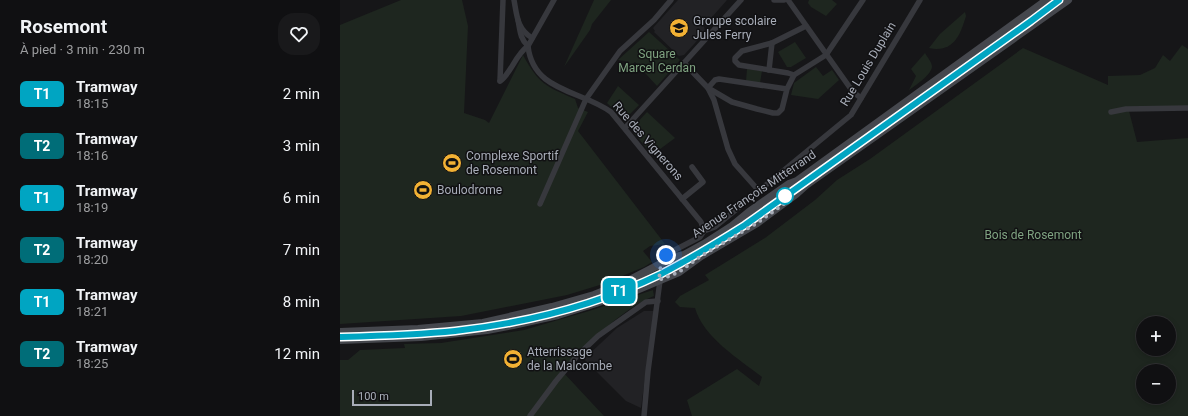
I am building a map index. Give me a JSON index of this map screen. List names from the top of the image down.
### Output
{
  "streets": {
    "main road": ["Avenue François Mitterrand"],
    "street": ["Rue Louis Duplain", "Rue des Vignerons"]
  },
  "crossings": [
    ["Rue Louis Duplain", "Rue des Vignerons"],
    ["Rue Louis Duplain", "Avenue François Mitterrand"]
  ],
  "parks": ["Square Marcel Cerdan", "Bois de Rosemont"],
  "places": {
    "school or university": ["Groupe scolaire Jules Ferry"],
    "sports": ["Complexe Sportif de Rosemont", "Boulodrome", "Atterrissage de la Malcombe"]
  },
  "lines": ["tram line T1"],
  "scale_bar": "100 m",
  "page": {
    "heading": ["Rosemont", "À pied · 3 min · 230 m"],
    "on_map": "T1",
    "list": [
      {
        "mark": "T1",
        "name": "Tramway",
        "note": "18:15",
        "value": "2 min"
      },
      {
        "mark": "T2",
        "name": "Tramway",
        "note": "18:16",
        "value": "3 min"
      },
      {
        "mark": "T1",
        "name": "Tramway",
        "note": "18:19",
        "value": "6 min"
      },
      {
        "mark": "T2",
        "name": "Tramway",
        "note": "18:20",
        "value": "7 min"
      },
      {
        "mark": "T1",
        "name": "Tramway",
        "note": "18:21",
        "value": "8 min"
      },
      {
        "mark": "T2",
        "name": "Tramway",
        "note": "18:25",
        "value": "12 min"
      }
    ],
    "map_buttons": ["+", "−"],
    "scale": "100 m"
  }
}
